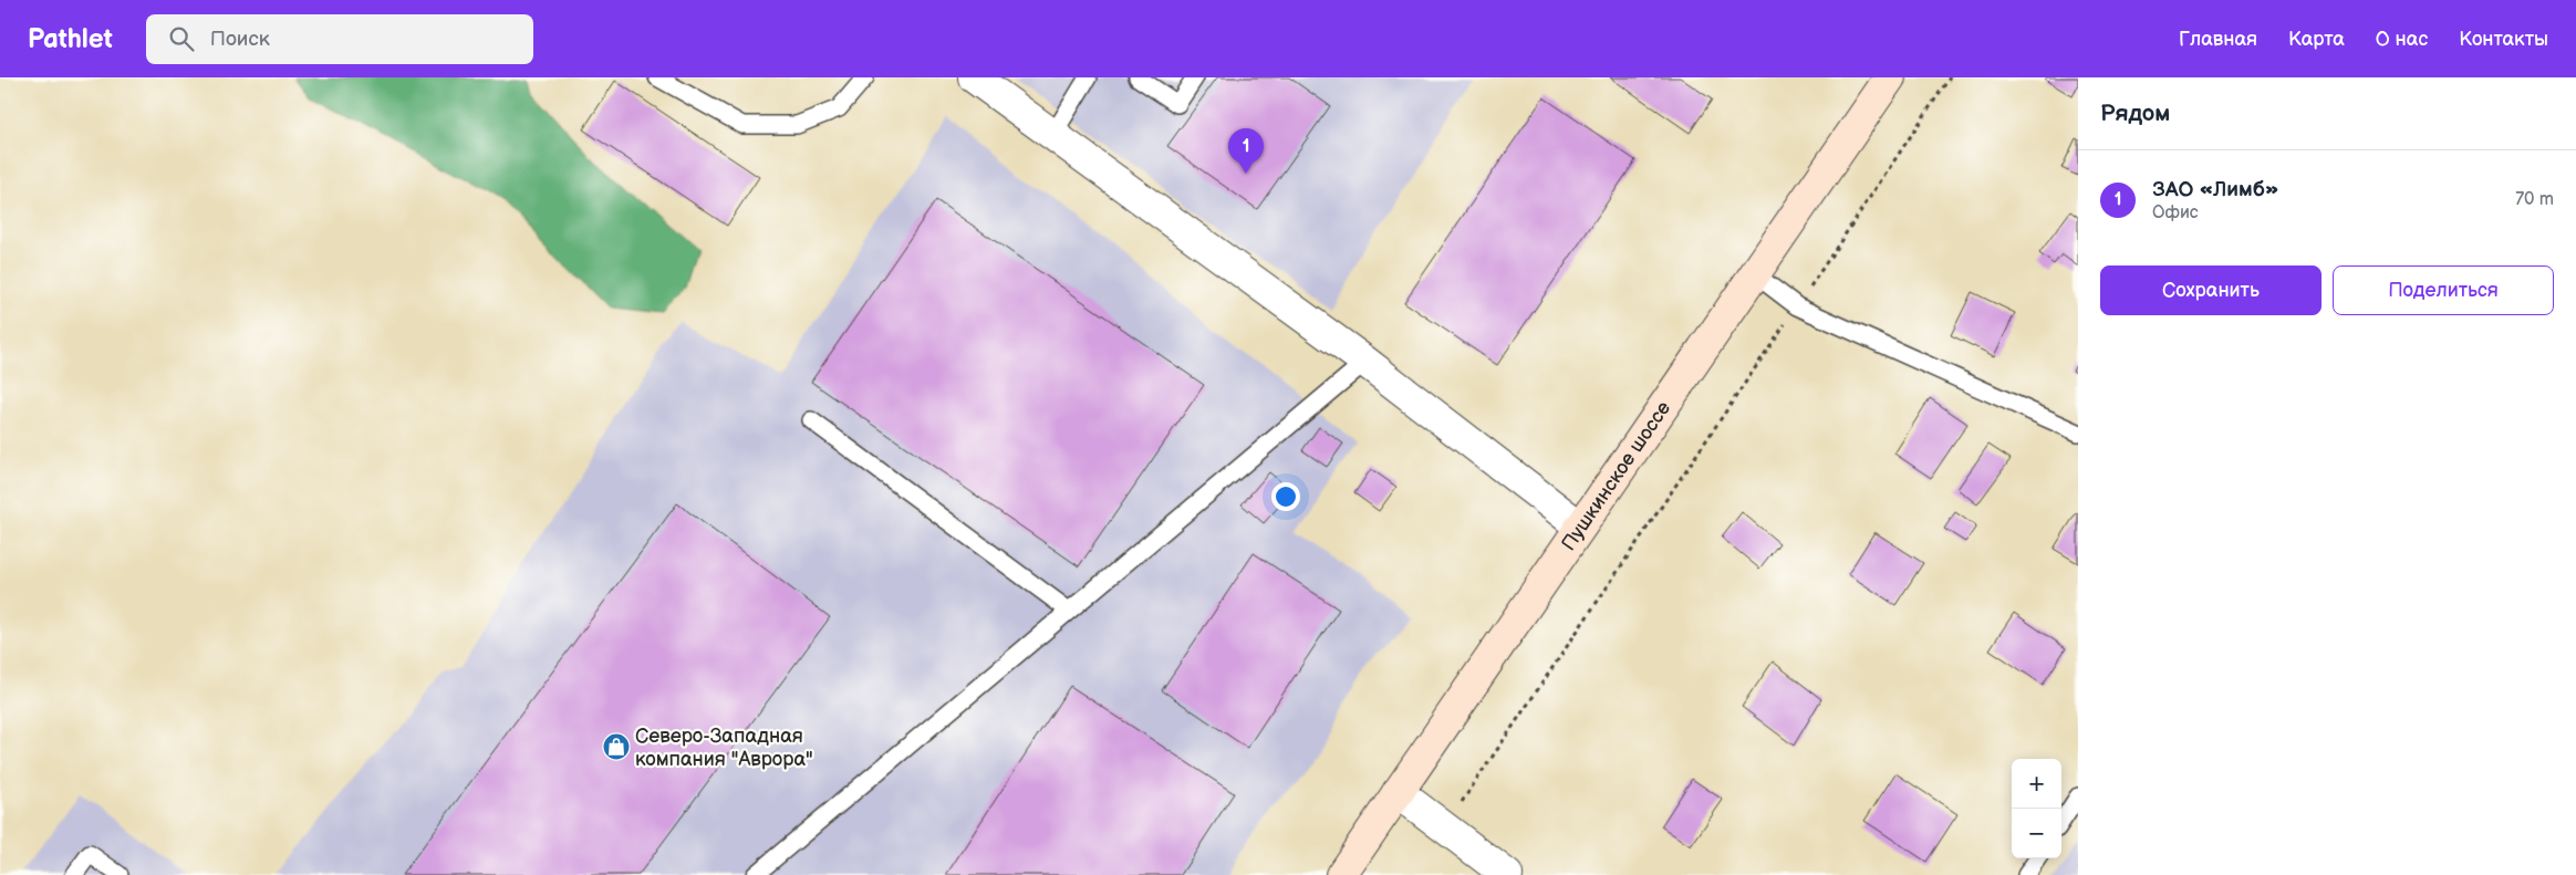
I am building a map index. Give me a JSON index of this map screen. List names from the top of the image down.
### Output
{
  "streets": {
    "main road": ["Пушкинское шоссе"]
  },
  "places": {
    "shop": ["Северо-Западная компания \"Аврора\""]
  },
  "page": {
    "header": "Pathlet",
    "search": "Поиск",
    "nav": [
      "Главная",
      "Карта",
      "О нас",
      "Контакты"
    ],
    "heading": "Рядом",
    "pins": "1",
    "list": [
      {
        "mark": "1",
        "name": "ЗАО «Лимб»",
        "note": "Офис",
        "value": "70 m"
      }
    ],
    "buttons": ["Сохранить", "Поделиться"],
    "map_buttons": ["+", "−"]
  }
}
